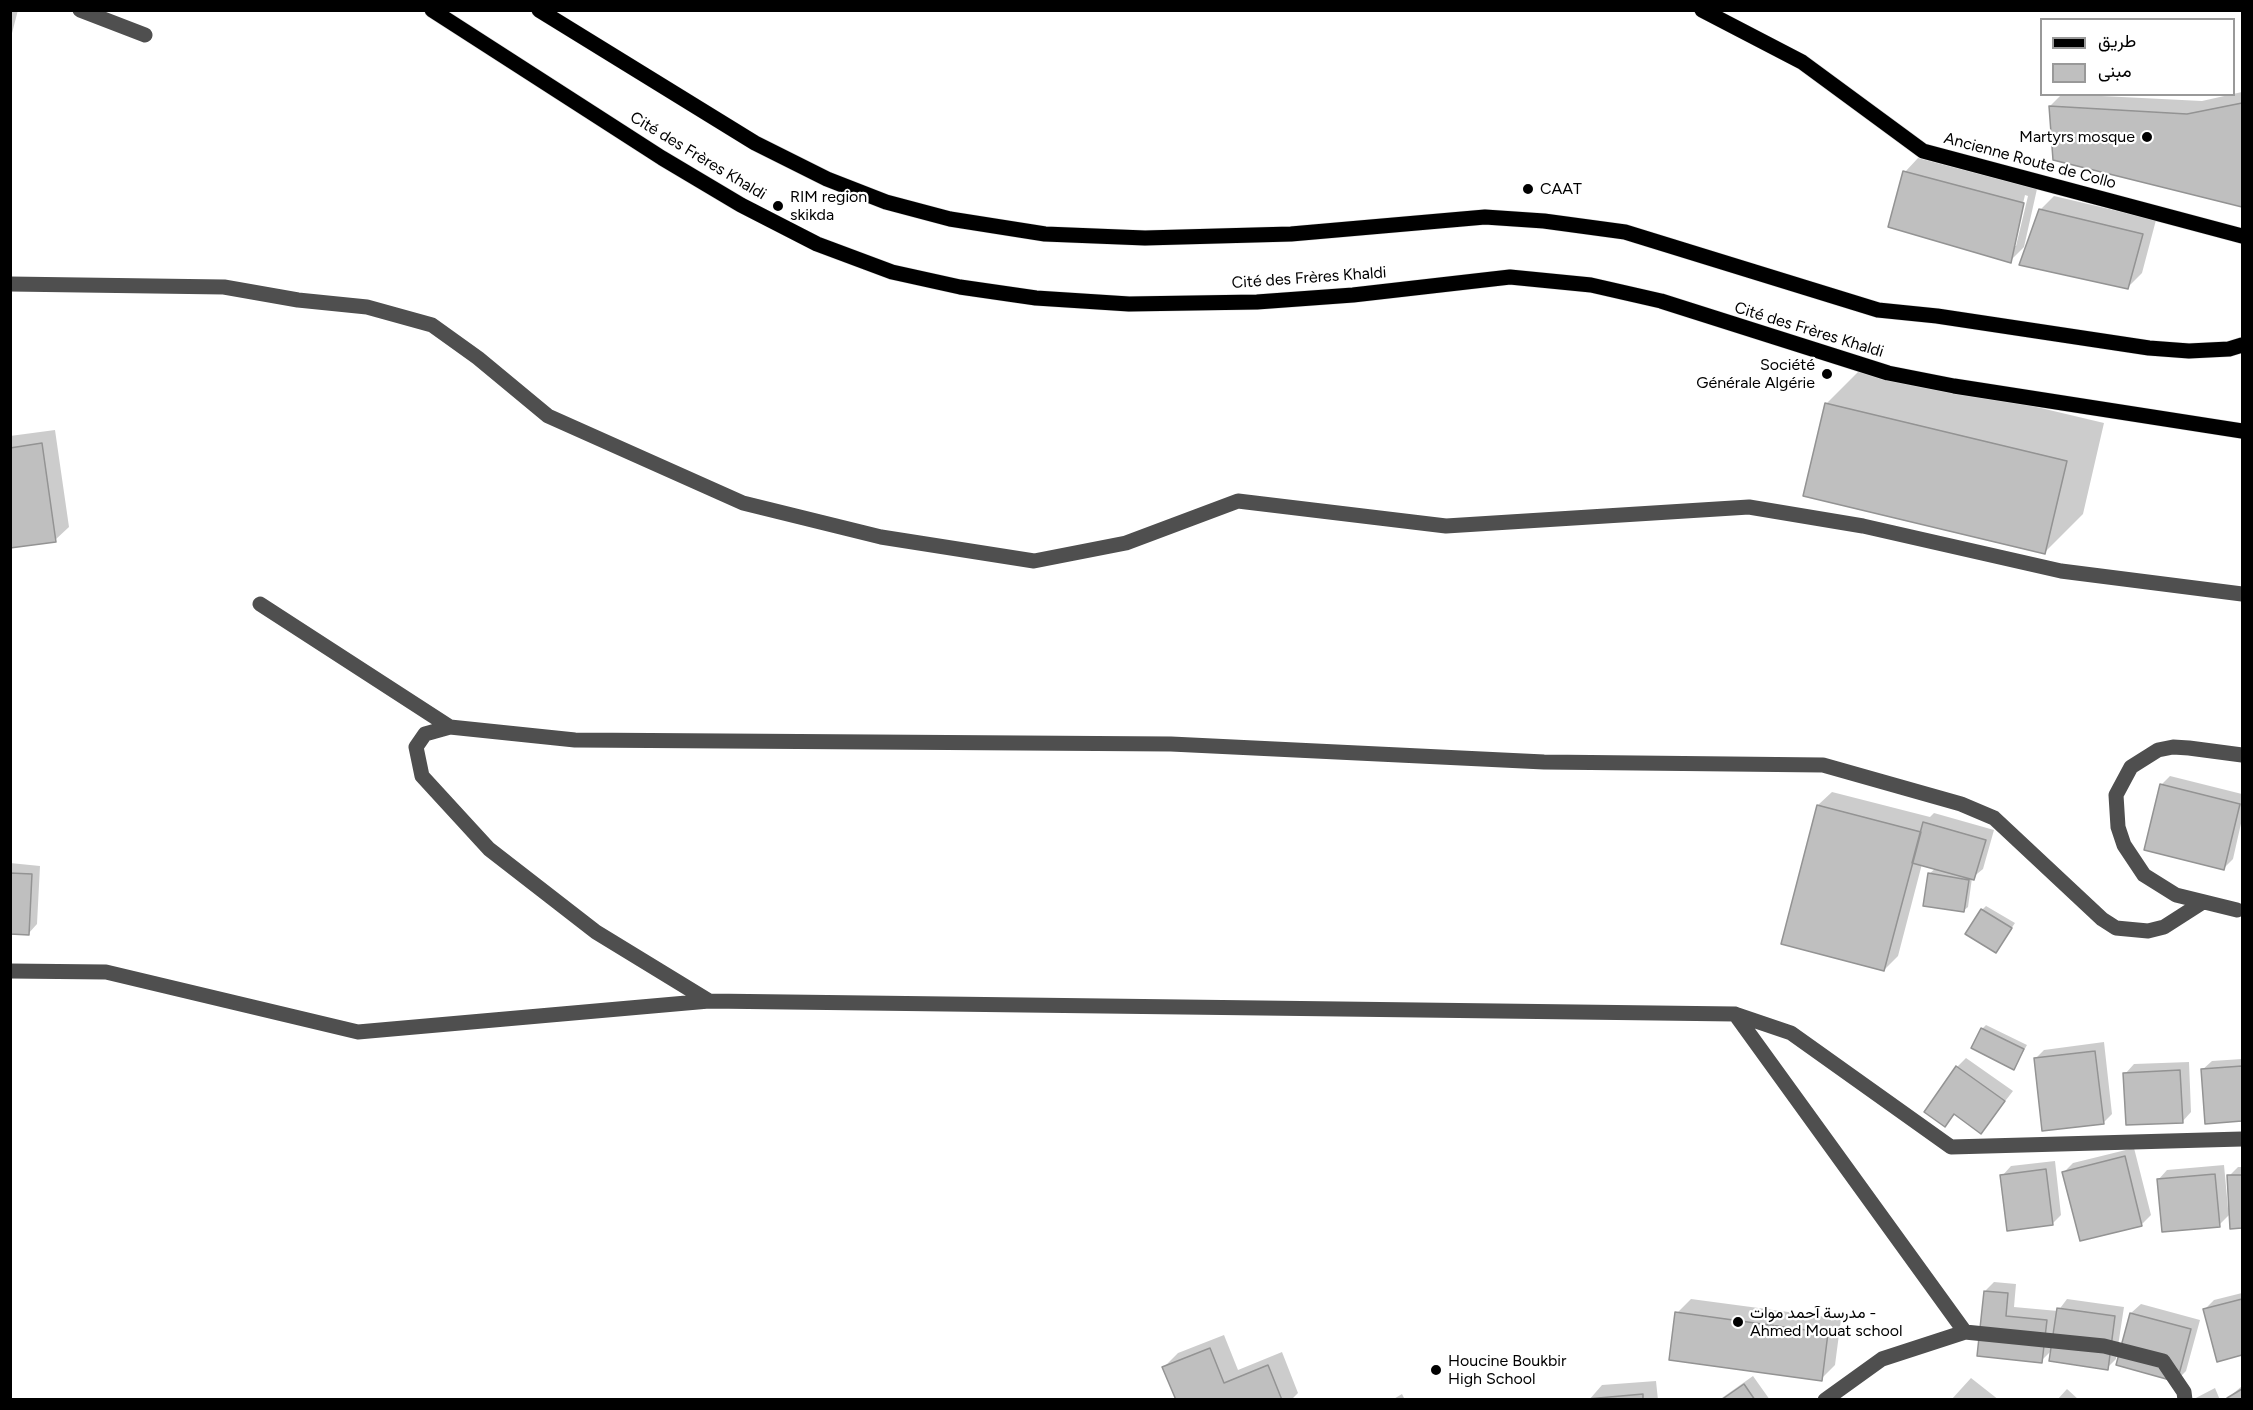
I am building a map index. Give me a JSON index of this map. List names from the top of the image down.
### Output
{
  "streets": {
    "main road": ["Cité des Frères Khaldi", "Ancienne Route de Collo"]
  },
  "places": [
    "Martyrs mosque",
    "CAAT",
    "RIM region skikda",
    "Société Générale Algérie",
    "مدرسة آحمد موات - Ahmed Mouat school",
    "Houcine Boukbir High School"
  ],
  "legend": ["طريق", "مبنى"]
}
